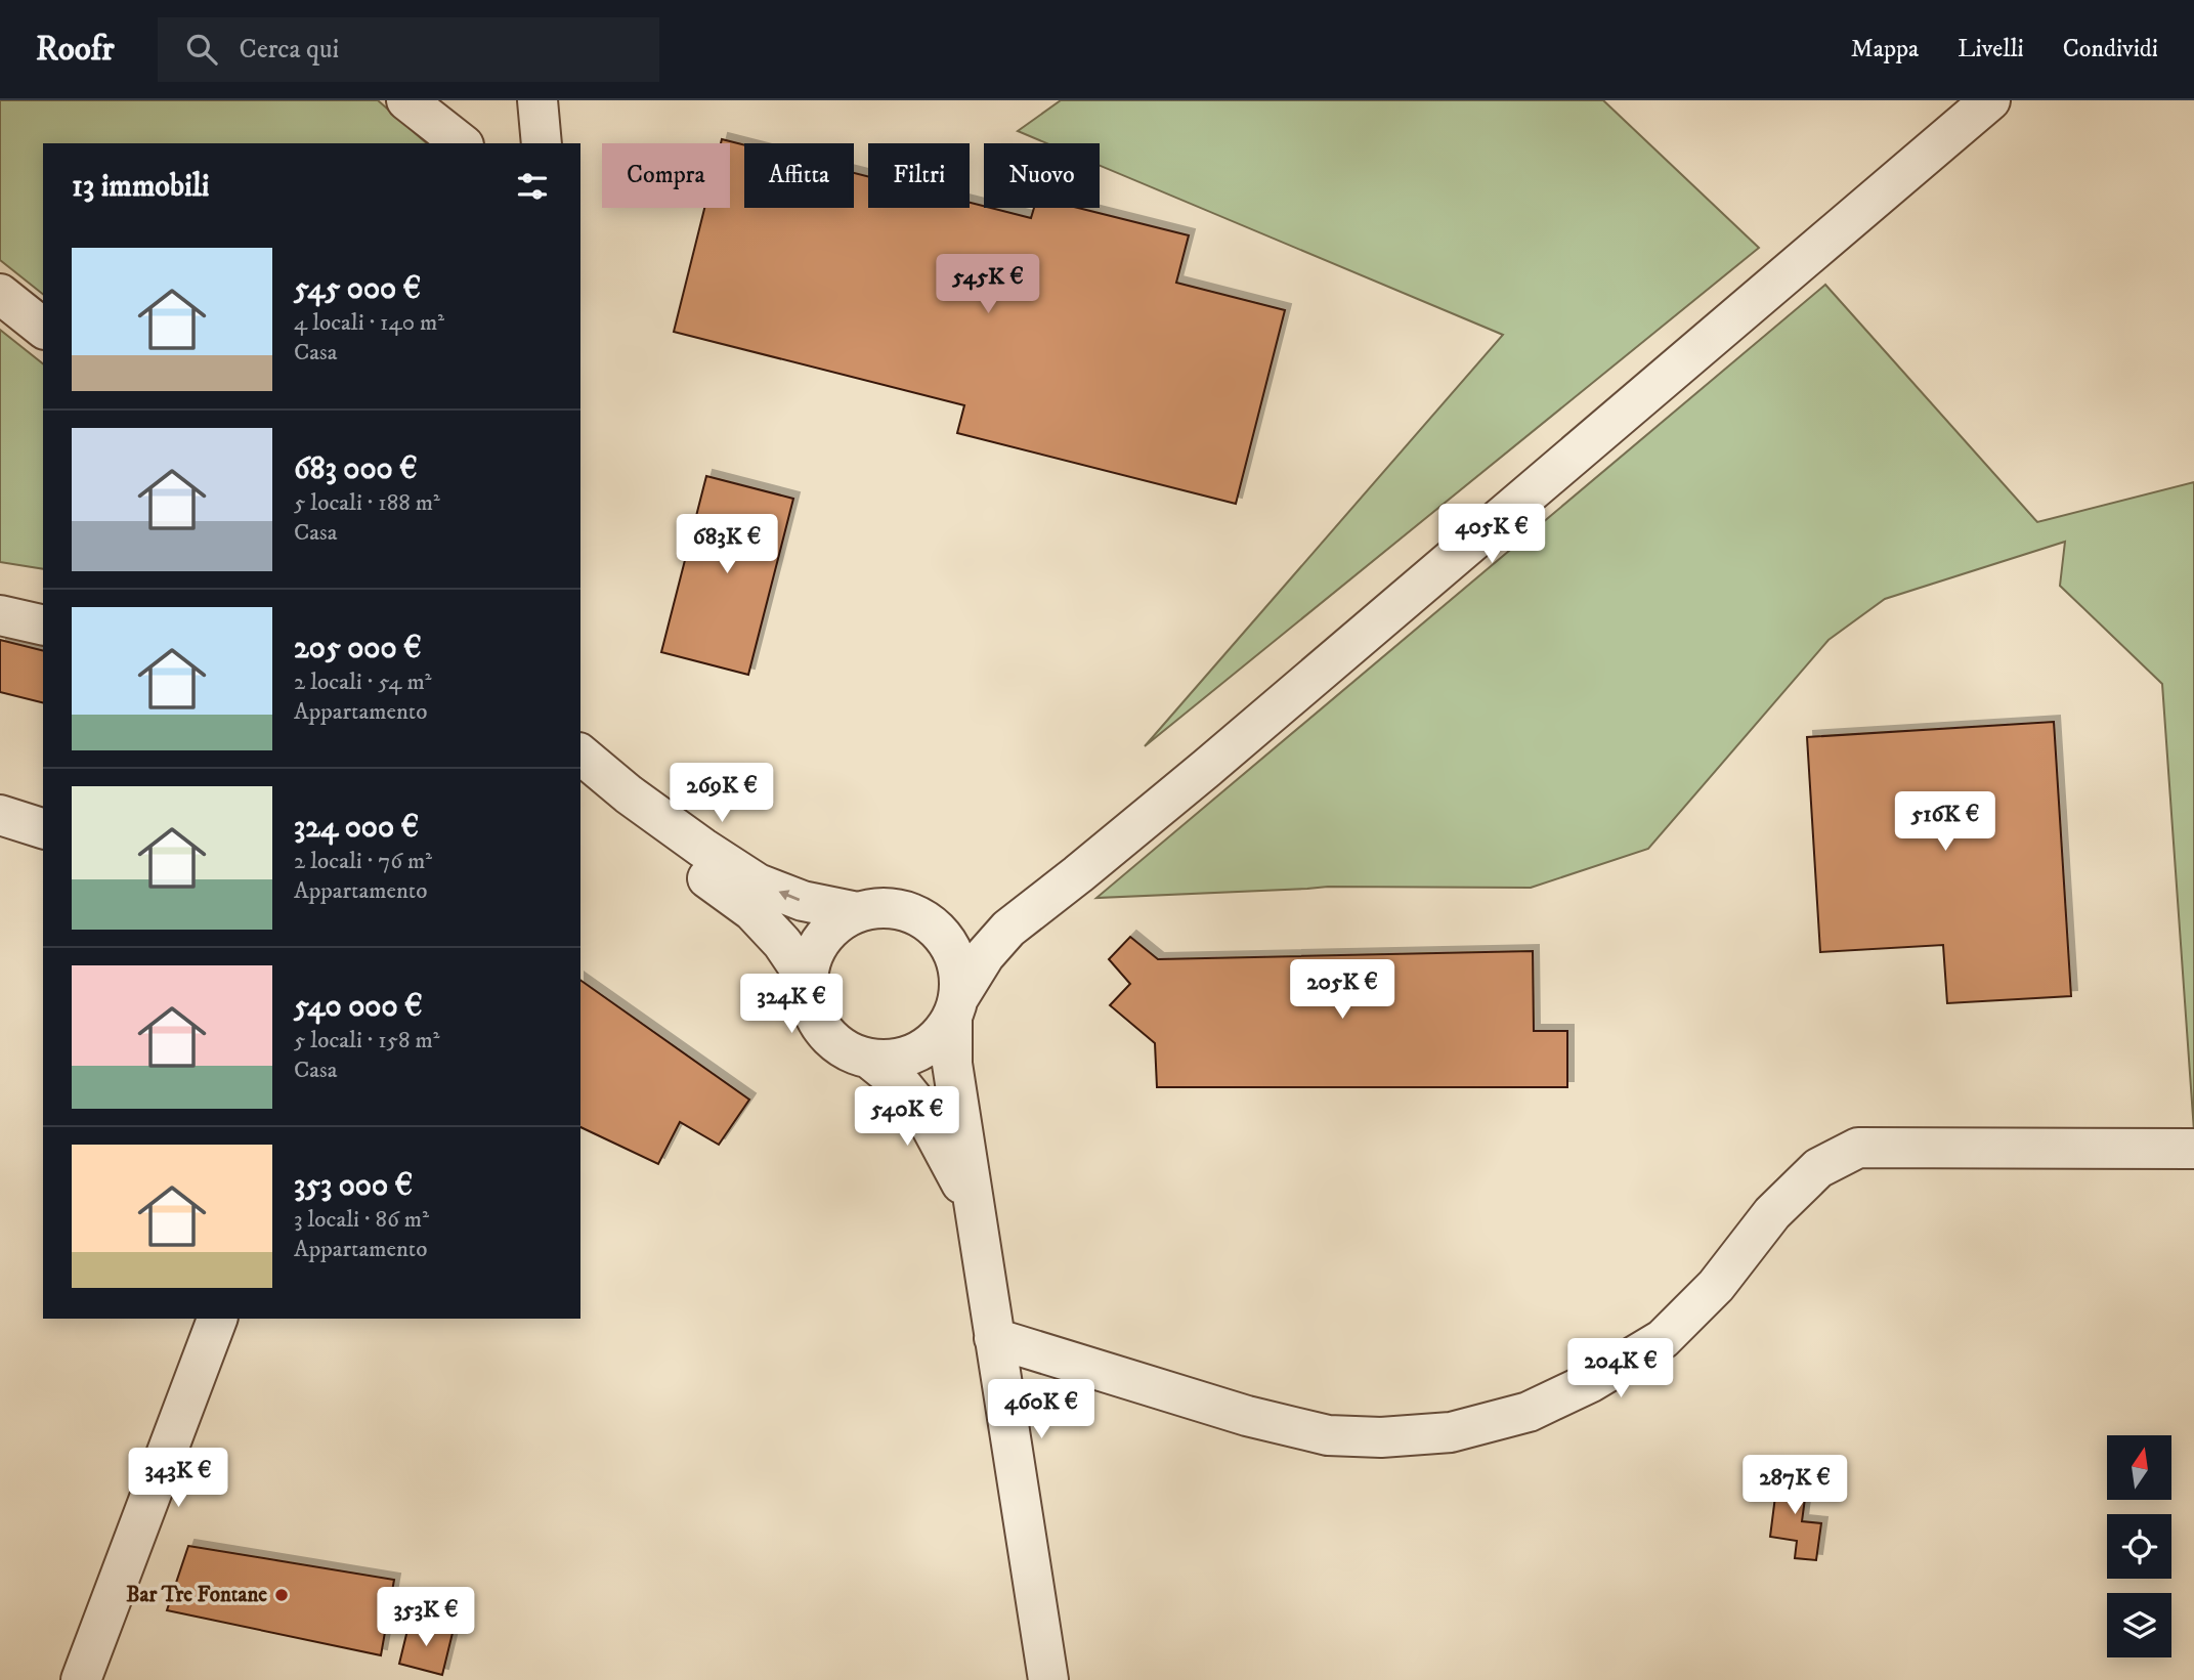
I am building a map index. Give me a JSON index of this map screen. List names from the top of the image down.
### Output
{
  "places": ["Bar Tre Fontane"],
  "north": "top",
  "page": {
    "header": "Roofr",
    "search": "Cerca qui",
    "nav": ["Mappa", "Livelli", "Condividi"],
    "chip": [
      "Compra",
      "Affitta",
      "Filtri",
      "Nuovo"
    ],
    "heading": "13 immobili",
    "list": [
      {
        "name": "545 000 €",
        "note": "4 locali · 140 m² · Casa"
      },
      {
        "name": "683 000 €",
        "note": "5 locali · 188 m² · Casa"
      },
      {
        "name": "205 000 €",
        "note": "2 locali · 54 m² · Appartamento"
      },
      {
        "name": "324 000 €",
        "note": "2 locali · 76 m² · Appartamento"
      },
      {
        "name": "540 000 €",
        "note": "5 locali · 158 m² · Casa"
      },
      {
        "name": "353 000 €",
        "note": "3 locali · 86 m² · Appartamento"
      }
    ],
    "price": [
      "545K €",
      "405K €",
      "683K €",
      "269K €",
      "516K €",
      "205K €",
      "324K €",
      "540K €",
      "204K €",
      "460K €",
      "343K €",
      "287K €",
      "353K €"
    ]
  }
}
